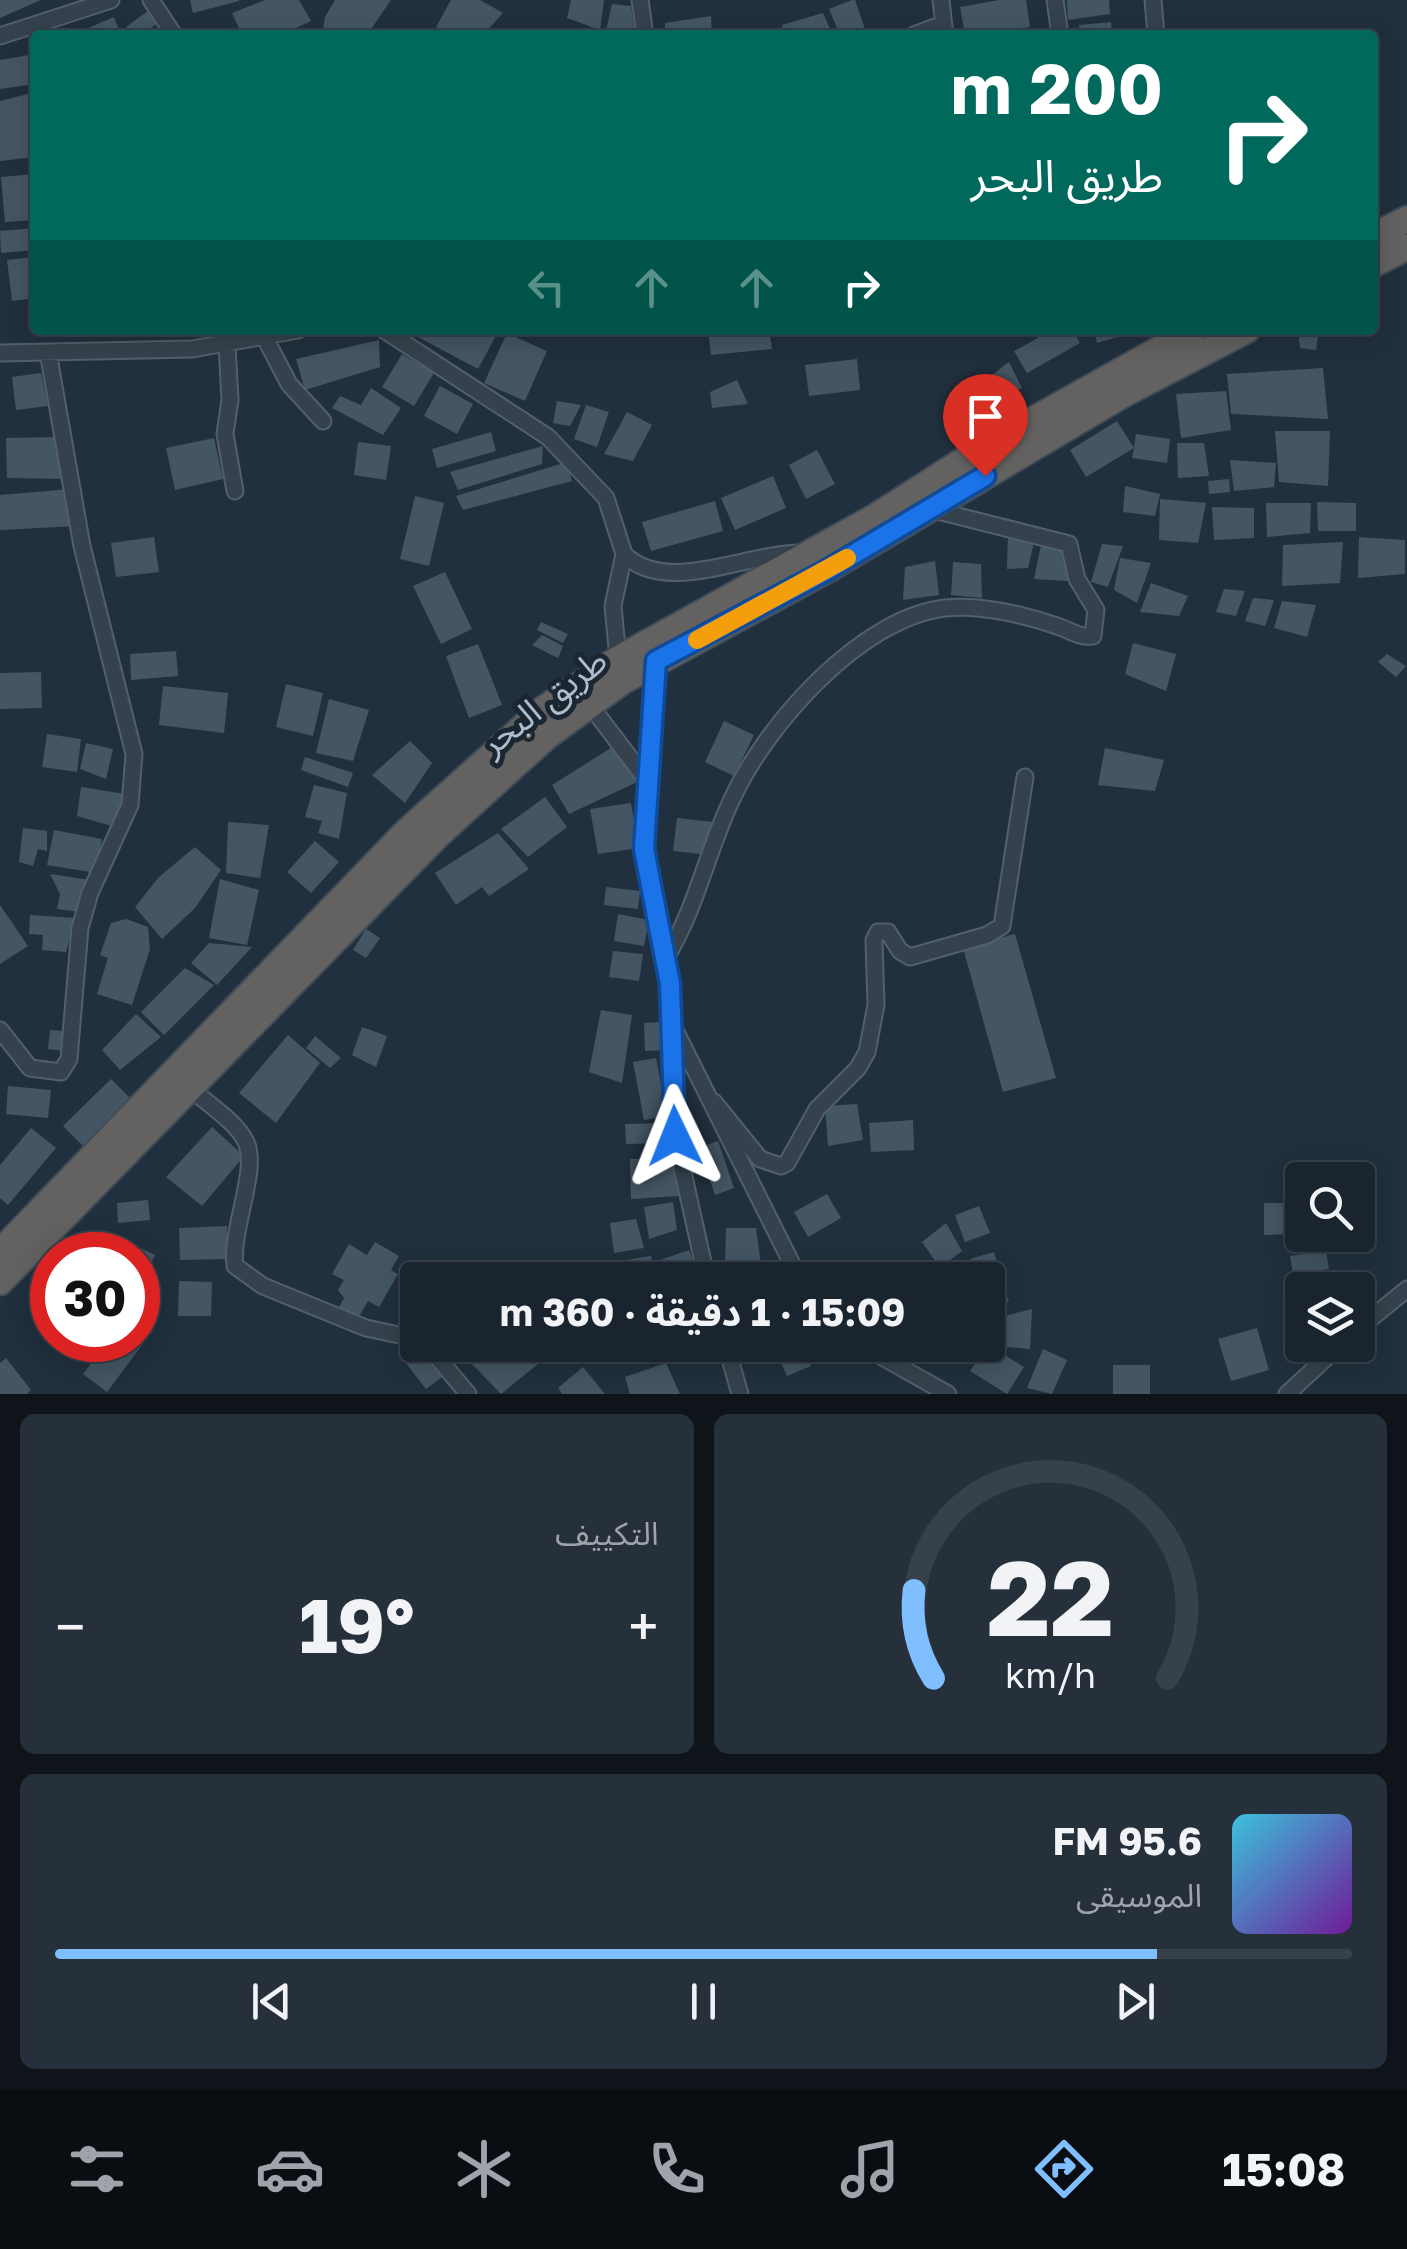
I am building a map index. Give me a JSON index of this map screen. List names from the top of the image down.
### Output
{
  "streets": {
    "highway": ["طريق البحر"]
  },
  "page": {
    "turn": ["200 m", "طريق البحر"],
    "limit": "30",
    "trip": "15:09 · 1 دقيقة · 360 m",
    "tile": "التكييف",
    "heat": ["−", "19°", "+"],
    "song": ["95.6 FM", "الموسيقى"],
    "tabs": "15:08",
    "gauge": ["22", "km/h"]
  }
}
